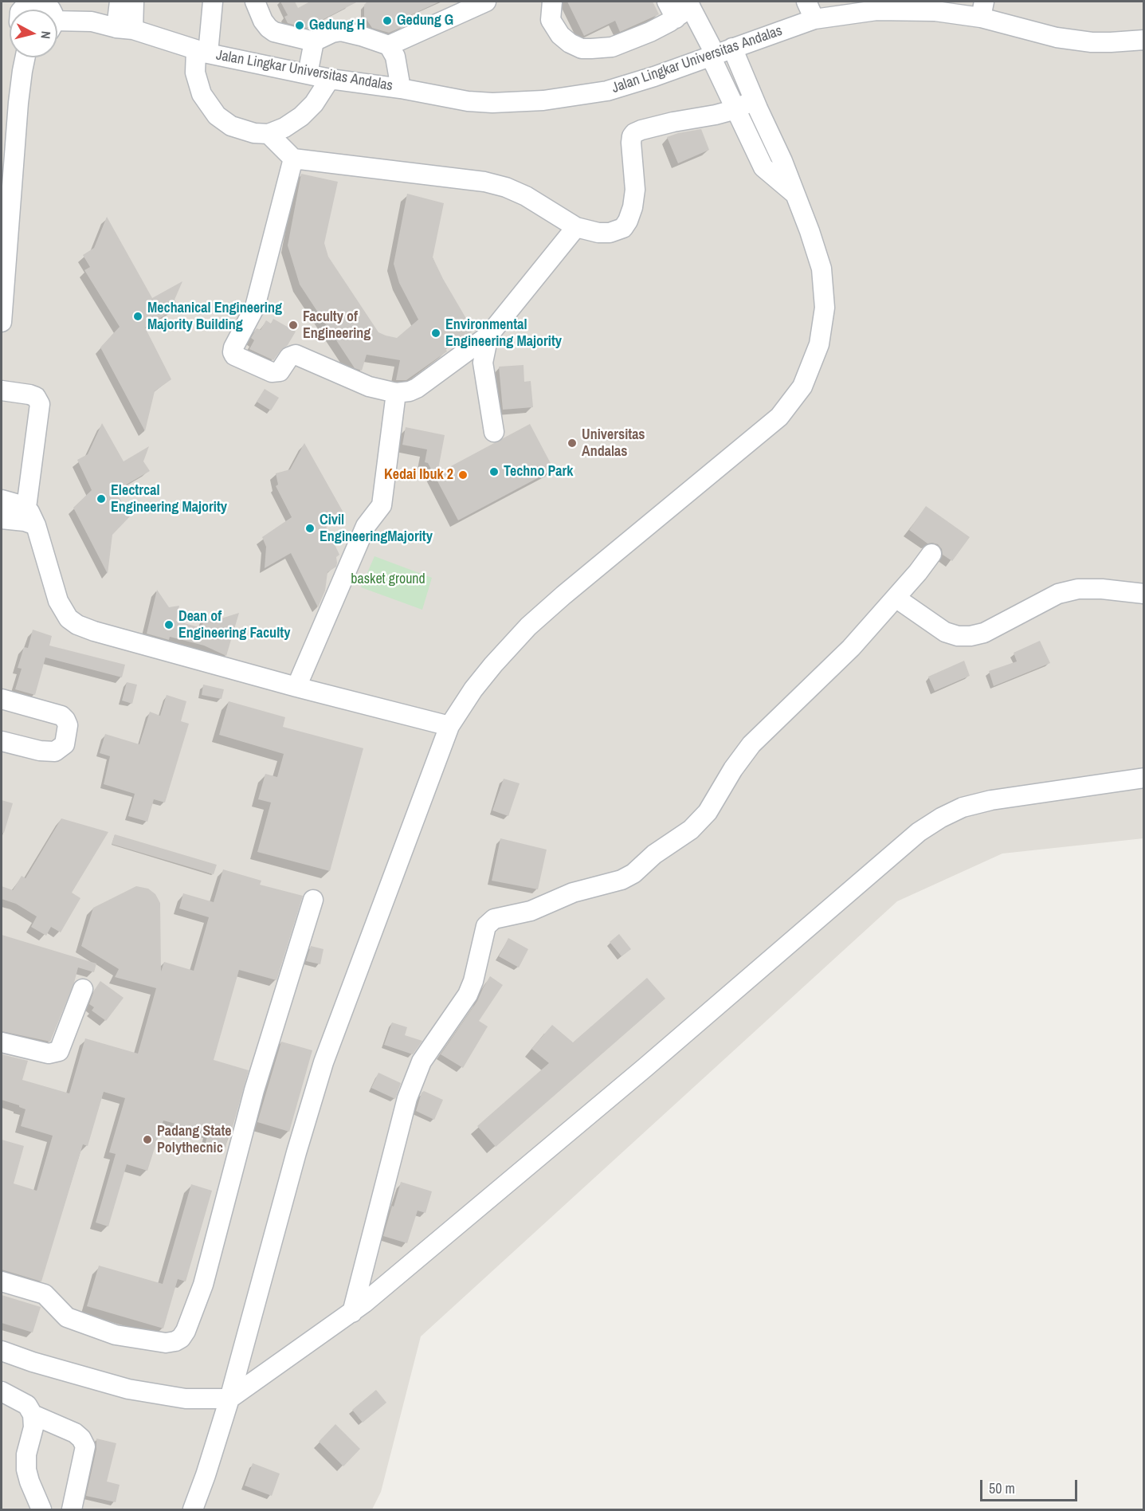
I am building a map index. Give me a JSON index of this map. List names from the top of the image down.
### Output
{
  "streets": {
    "street": ["Jalan Lingkar Universitas Andalas"]
  },
  "parks": ["basket ground"],
  "places": [
    "Gedung G",
    "Gedung H",
    "Mechanical Engineering Majority Building",
    "Faculty of Engineering",
    "Environmental Engineering Majority",
    "Universitas Andalas",
    "Techno Park",
    "Kedai Ibuk 2",
    "Electrcal Engineering Majority",
    "Civil EngineeringMajority",
    "Dean of Engineering Faculty",
    "Padang State Polythecnic"
  ],
  "scale_bar": "50 m",
  "north": "right"
}
